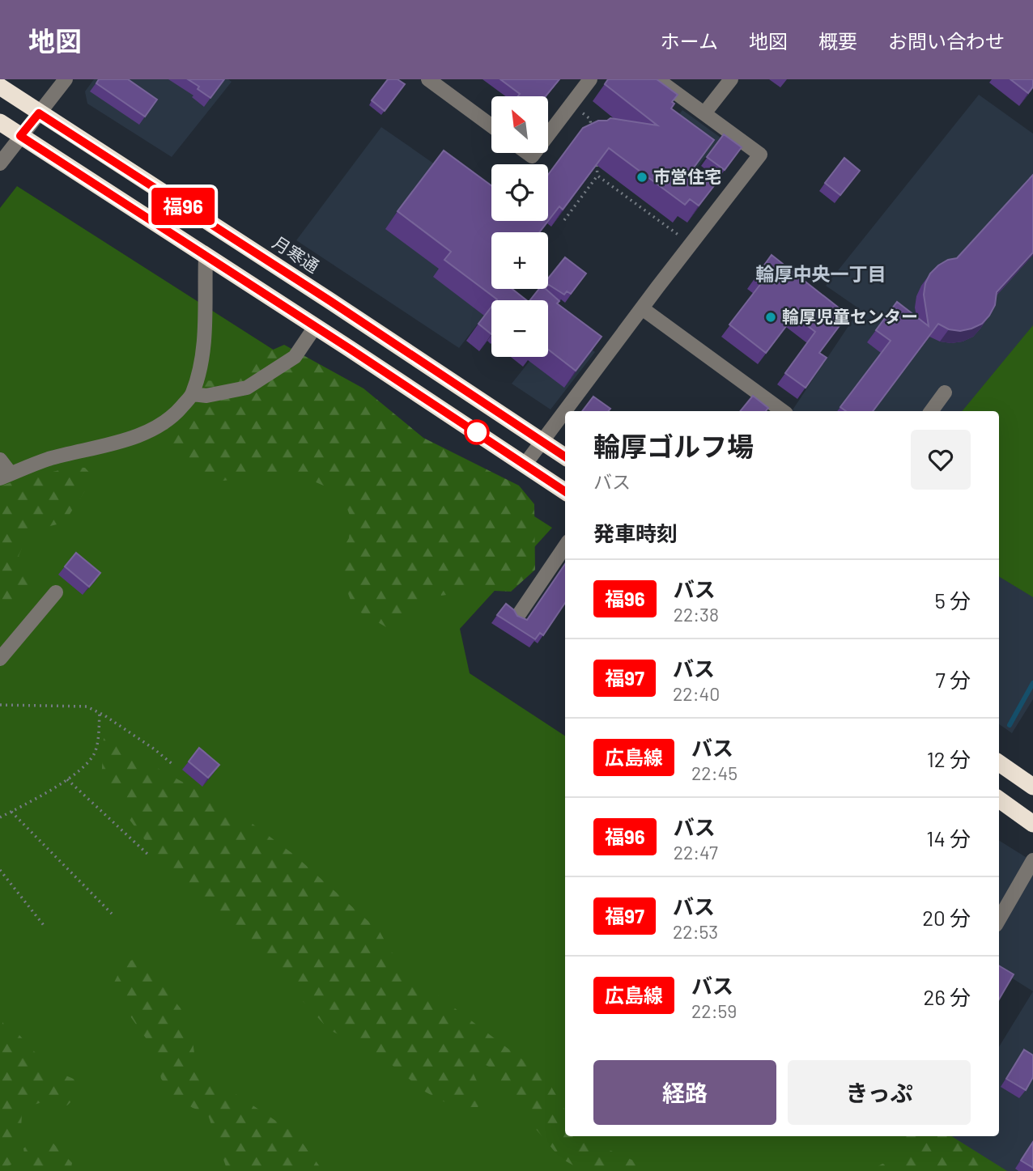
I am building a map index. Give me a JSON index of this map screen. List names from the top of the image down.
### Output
{
  "streets": {
    "highway": ["月寒通"]
  },
  "districts": ["輪厚中央一丁目"],
  "places": ["市営住宅", "輪厚児童センター"],
  "lines": ["bus line 福96"],
  "north": "top left",
  "page": {
    "header": "地図",
    "nav": [
      "ホーム",
      "地図",
      "概要",
      "お問い合わせ"
    ],
    "on_map": "福96",
    "map_buttons": ["+", "−"],
    "heading": [
      ["輪厚ゴルフ場", "バス"],
      "発車時刻"
    ],
    "list": [
      {
        "mark": "福96",
        "name": "バス",
        "note": "22:38",
        "value": "5 分"
      },
      {
        "mark": "福97",
        "name": "バス",
        "note": "22:40",
        "value": "7 分"
      },
      {
        "mark": "広島線",
        "name": "バス",
        "note": "22:45",
        "value": "12 分"
      },
      {
        "mark": "福96",
        "name": "バス",
        "note": "22:47",
        "value": "14 分"
      },
      {
        "mark": "福97",
        "name": "バス",
        "note": "22:53",
        "value": "20 分"
      },
      {
        "mark": "広島線",
        "name": "バス",
        "note": "22:59",
        "value": "26 分"
      }
    ],
    "buttons": ["経路", "きっぷ"]
  }
}
